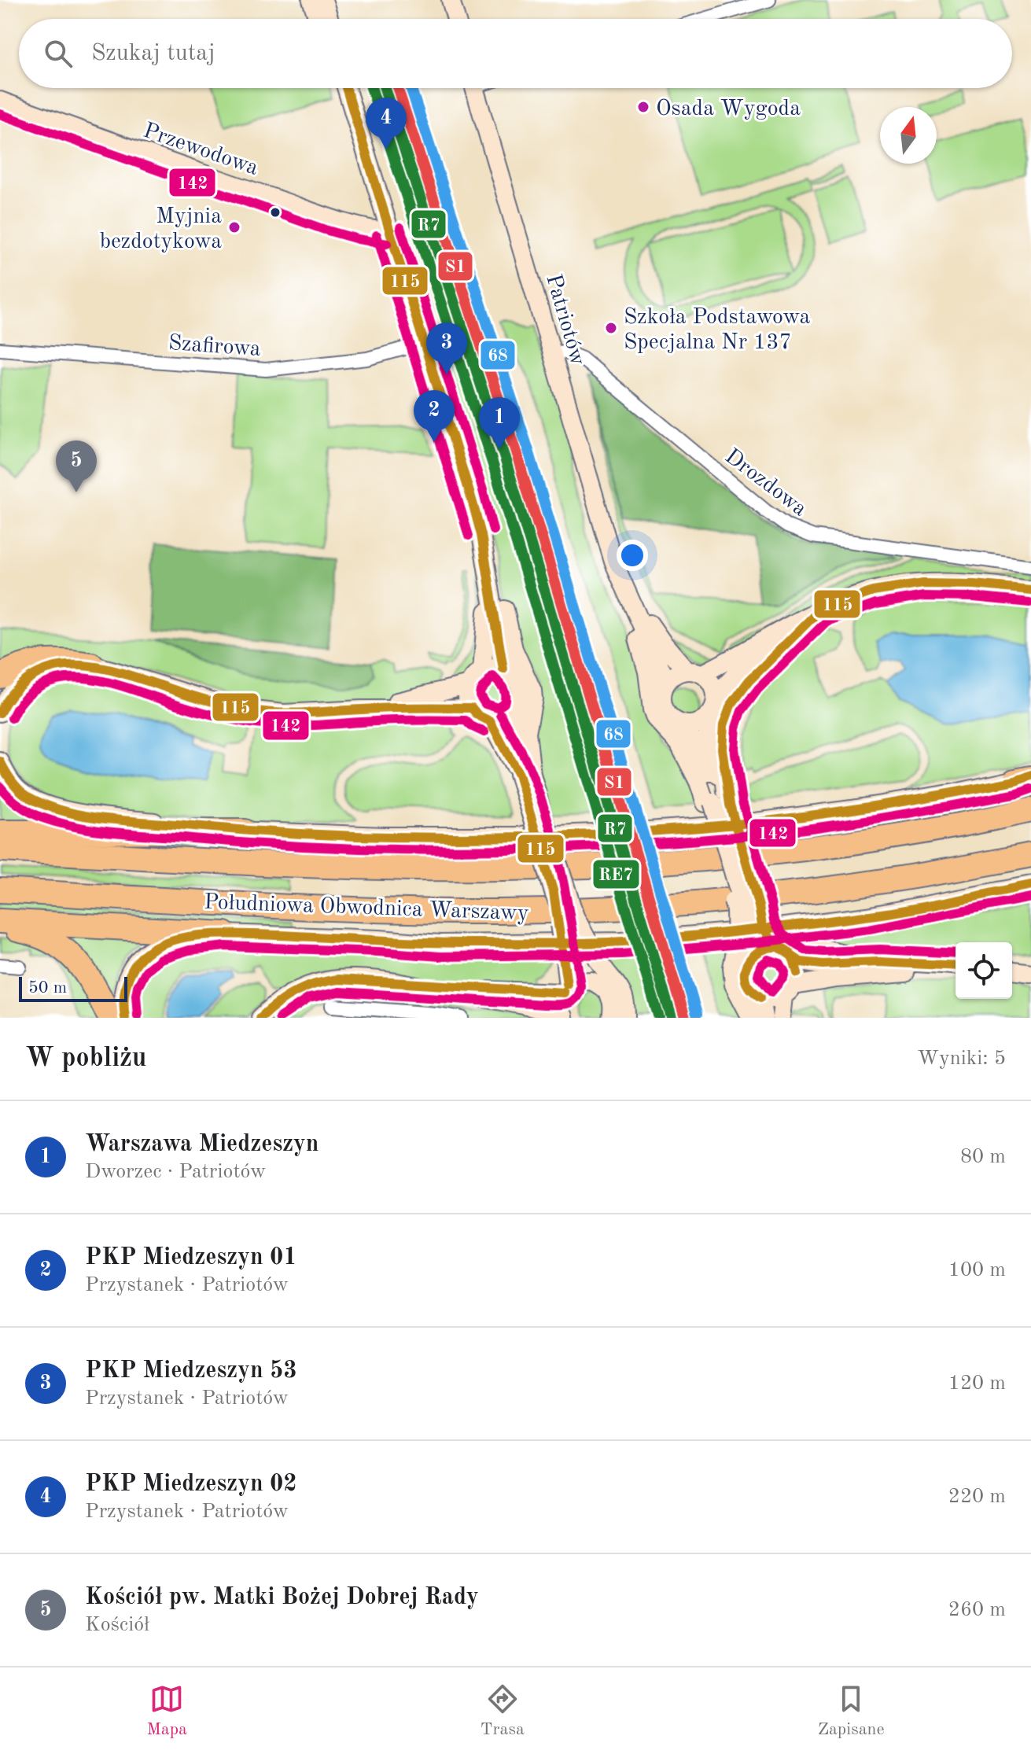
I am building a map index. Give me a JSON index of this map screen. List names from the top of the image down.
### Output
{
  "streets": {
    "highway": ["Południowa Obwodnica Warszawy"],
    "main road": ["Przewodowa", "Patriotów"],
    "street": ["Szafirowa", "Drozdowa"]
  },
  "crossings": [
    ["Patriotów", "Drozdowa"]
  ],
  "places": ["Osada Wygoda", "Myjnia bezdotykowa", "Szkoła Podstawowa Specjalna Nr 137"],
  "lines": [
    "transit line S1",
    "transit line R7",
    "transit line 68",
    "transit line RE7",
    "transit line 115",
    "transit line 142"
  ],
  "scale_bar": "50 m",
  "north": "top",
  "page": {
    "search": "Szukaj tutaj",
    "pins": [
      "4",
      "3",
      "2",
      "1",
      "5"
    ],
    "scale": "50 m",
    "heading": ["W pobliżu", "Wyniki: 5"],
    "list": [
      {
        "mark": "1",
        "name": "Warszawa Miedzeszyn",
        "note": "Dworzec · Patriotów",
        "value": "80 m"
      },
      {
        "mark": "2",
        "name": "PKP Miedzeszyn 01",
        "note": "Przystanek · Patriotów",
        "value": "100 m"
      },
      {
        "mark": "3",
        "name": "PKP Miedzeszyn 53",
        "note": "Przystanek · Patriotów",
        "value": "120 m"
      },
      {
        "mark": "4",
        "name": "PKP Miedzeszyn 02",
        "note": "Przystanek · Patriotów",
        "value": "220 m"
      },
      {
        "mark": "5",
        "name": "Kościół pw. Matki Bożej Dobrej Rady",
        "note": "Kościół",
        "value": "260 m"
      }
    ],
    "nav": ["Mapa", "Trasa", "Zapisane"]
  }
}
